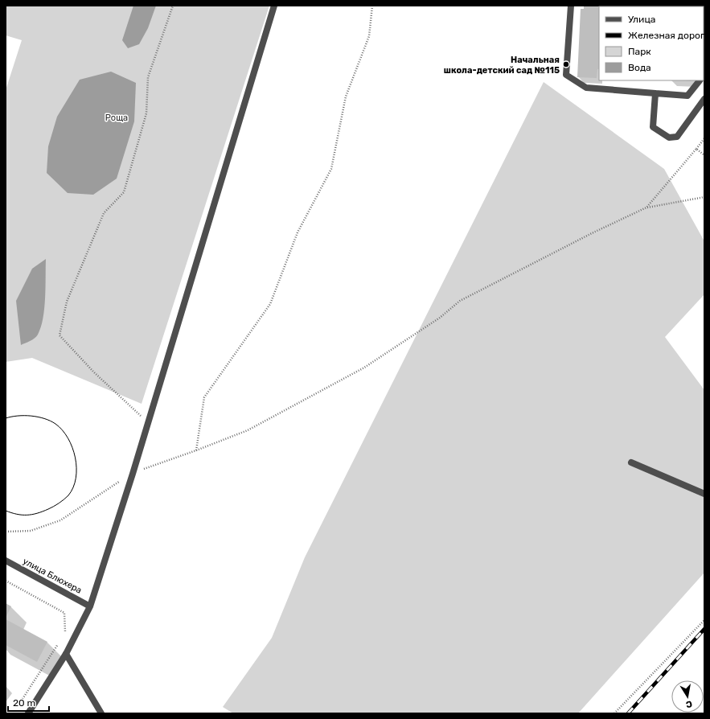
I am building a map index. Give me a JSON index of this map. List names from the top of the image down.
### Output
{
  "streets": {
    "street": ["улица Блюхера"]
  },
  "parks": ["Роща"],
  "places": ["Начальная школа-детский сад №115"],
  "legend": [
    "Улица",
    "Железная дорога",
    "Парк",
    "Вода"
  ],
  "scale_bar": "20 m",
  "north": "bottom"
}
